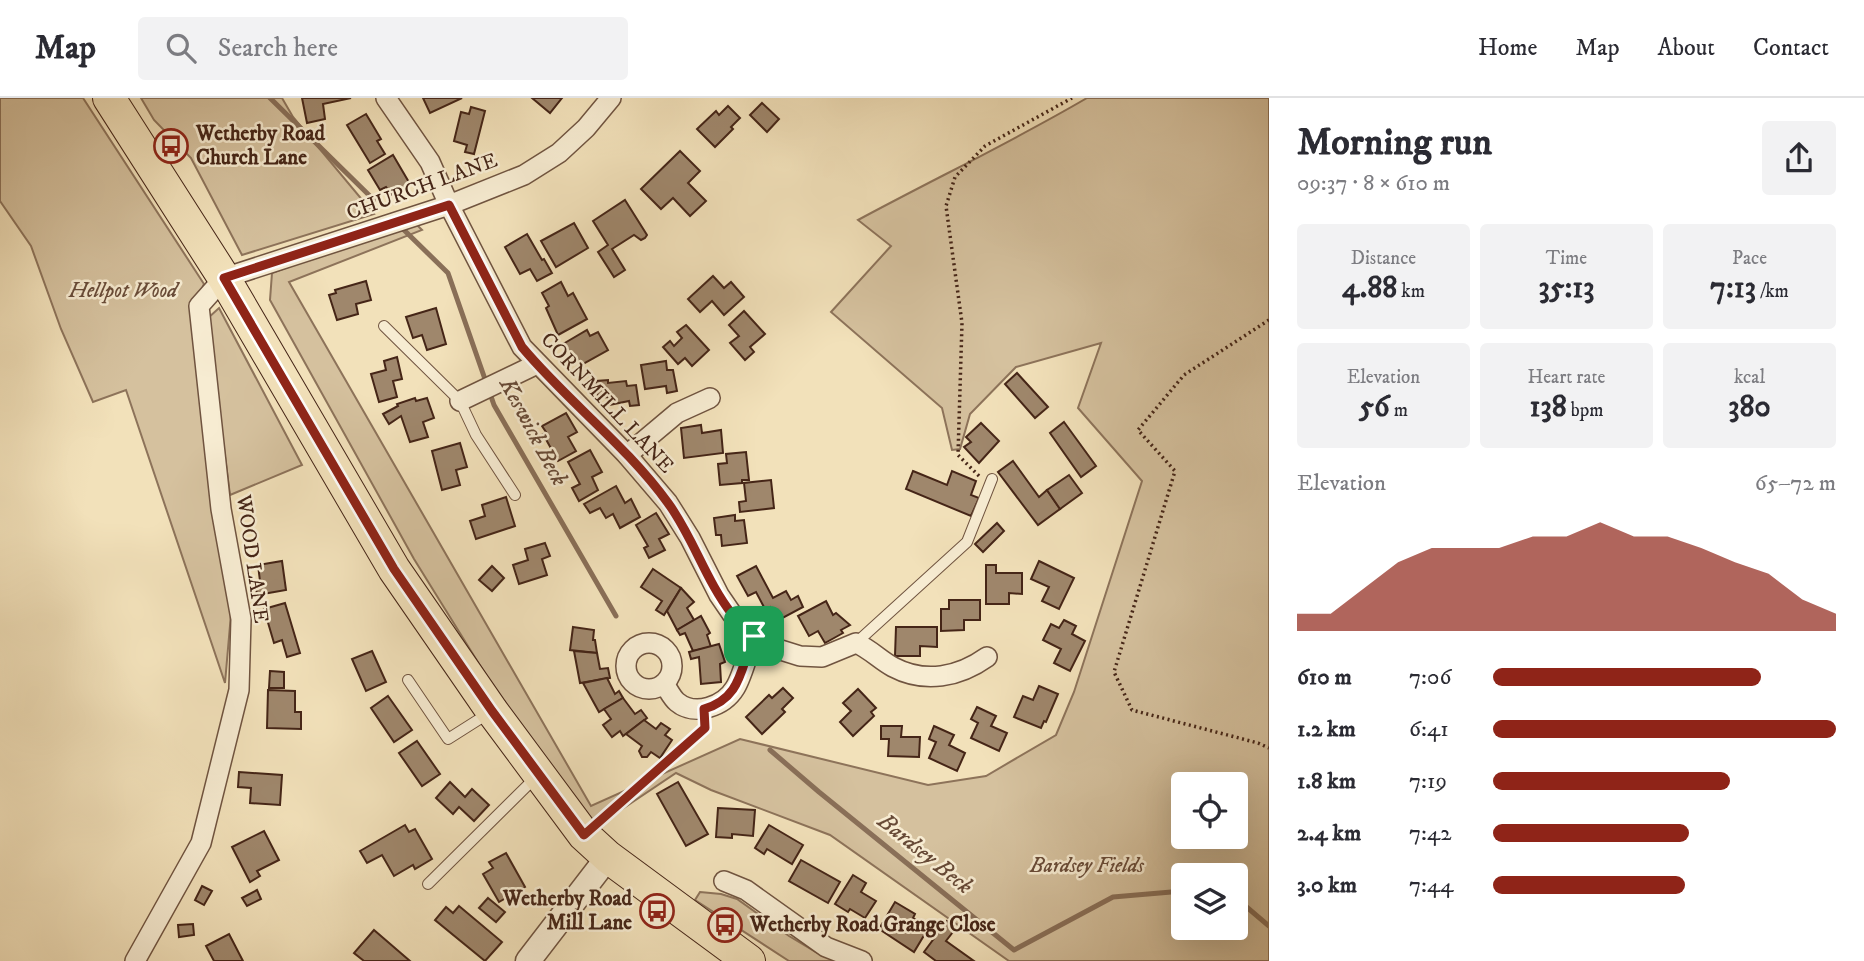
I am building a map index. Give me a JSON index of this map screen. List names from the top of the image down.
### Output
{
  "streets": {
    "street": ["CHURCH LANE", "CORNMILL LANE", "WOOD LANE"]
  },
  "crossings": [
    ["CHURCH LANE", "CORNMILL LANE"],
    ["CHURCH LANE", "WOOD LANE"]
  ],
  "water": ["Keswick Beck", "Bardsey Beck"],
  "parks": ["Hellpot Wood", "Bardsey Fields"],
  "places": {
    "bus stop": ["Wetherby Road Church Lane", "Wetherby Road Mill Lane", "Wetherby Road Grange Close"]
  },
  "page": {
    "header": "Map",
    "search": "Search here",
    "nav": [
      "Home",
      "Map",
      "About",
      "Contact"
    ],
    "heading": ["Morning run", "09:37 · 8 × 610 m"],
    "stats": [
      ["Distance", "4.88 km"],
      ["Time", "35:13"],
      ["Pace", "7:13 /km"],
      ["Elevation", "56 m"],
      ["Heart rate", "138 bpm"],
      ["kcal", "380"]
    ],
    "chart": ["Elevation", "65–72 m"],
    "list": [
      {
        "name": "610 m",
        "note": "7:06"
      },
      {
        "name": "1.2 km",
        "note": "6:41"
      },
      {
        "name": "1.8 km",
        "note": "7:19"
      },
      {
        "name": "2.4 km",
        "note": "7:42"
      },
      {
        "name": "3.0 km",
        "note": "7:44"
      }
    ]
  }
}
